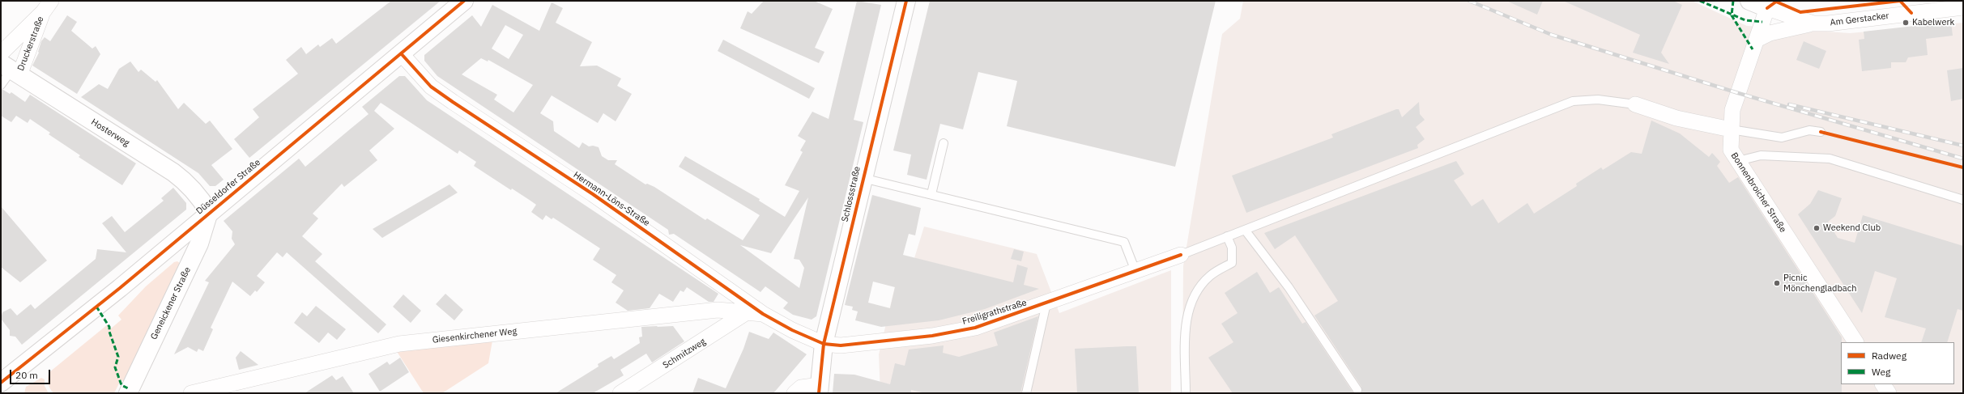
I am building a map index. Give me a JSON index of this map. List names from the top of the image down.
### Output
{
  "streets": {
    "street": [
      "Am Gerstacker",
      "Druckerstraße",
      "Hosterweg",
      "Düsseldorfer Straße",
      "Bonnenbroicher Straße",
      "Schlossstraße",
      "Hermann-Löns-Straße",
      "Geneickener Straße",
      "Freiligrathstraße",
      "Giesenkirchener Weg",
      "Schmitzweg"
    ]
  },
  "crossings": [
    ["Am Gerstacker", "Bonnenbroicher Straße"],
    ["Druckerstraße", "Hosterweg"],
    ["Hosterweg", "Düsseldorfer Straße"],
    ["Hosterweg", "Geneickener Straße"],
    ["Düsseldorfer Straße", "Hermann-Löns-Straße"],
    ["Düsseldorfer Straße", "Geneickener Straße"],
    ["Schlossstraße", "Hermann-Löns-Straße"],
    ["Schlossstraße", "Freiligrathstraße"],
    ["Hermann-Löns-Straße", "Freiligrathstraße"],
    ["Hermann-Löns-Straße", "Giesenkirchener Weg"],
    ["Giesenkirchener Weg", "Schmitzweg"]
  ],
  "places": ["Kabelwerk", "Weekend Club", "Picnic Mönchengladbach"],
  "legend": ["Radweg", "Weg"],
  "scale_bar": "20 m"
}
